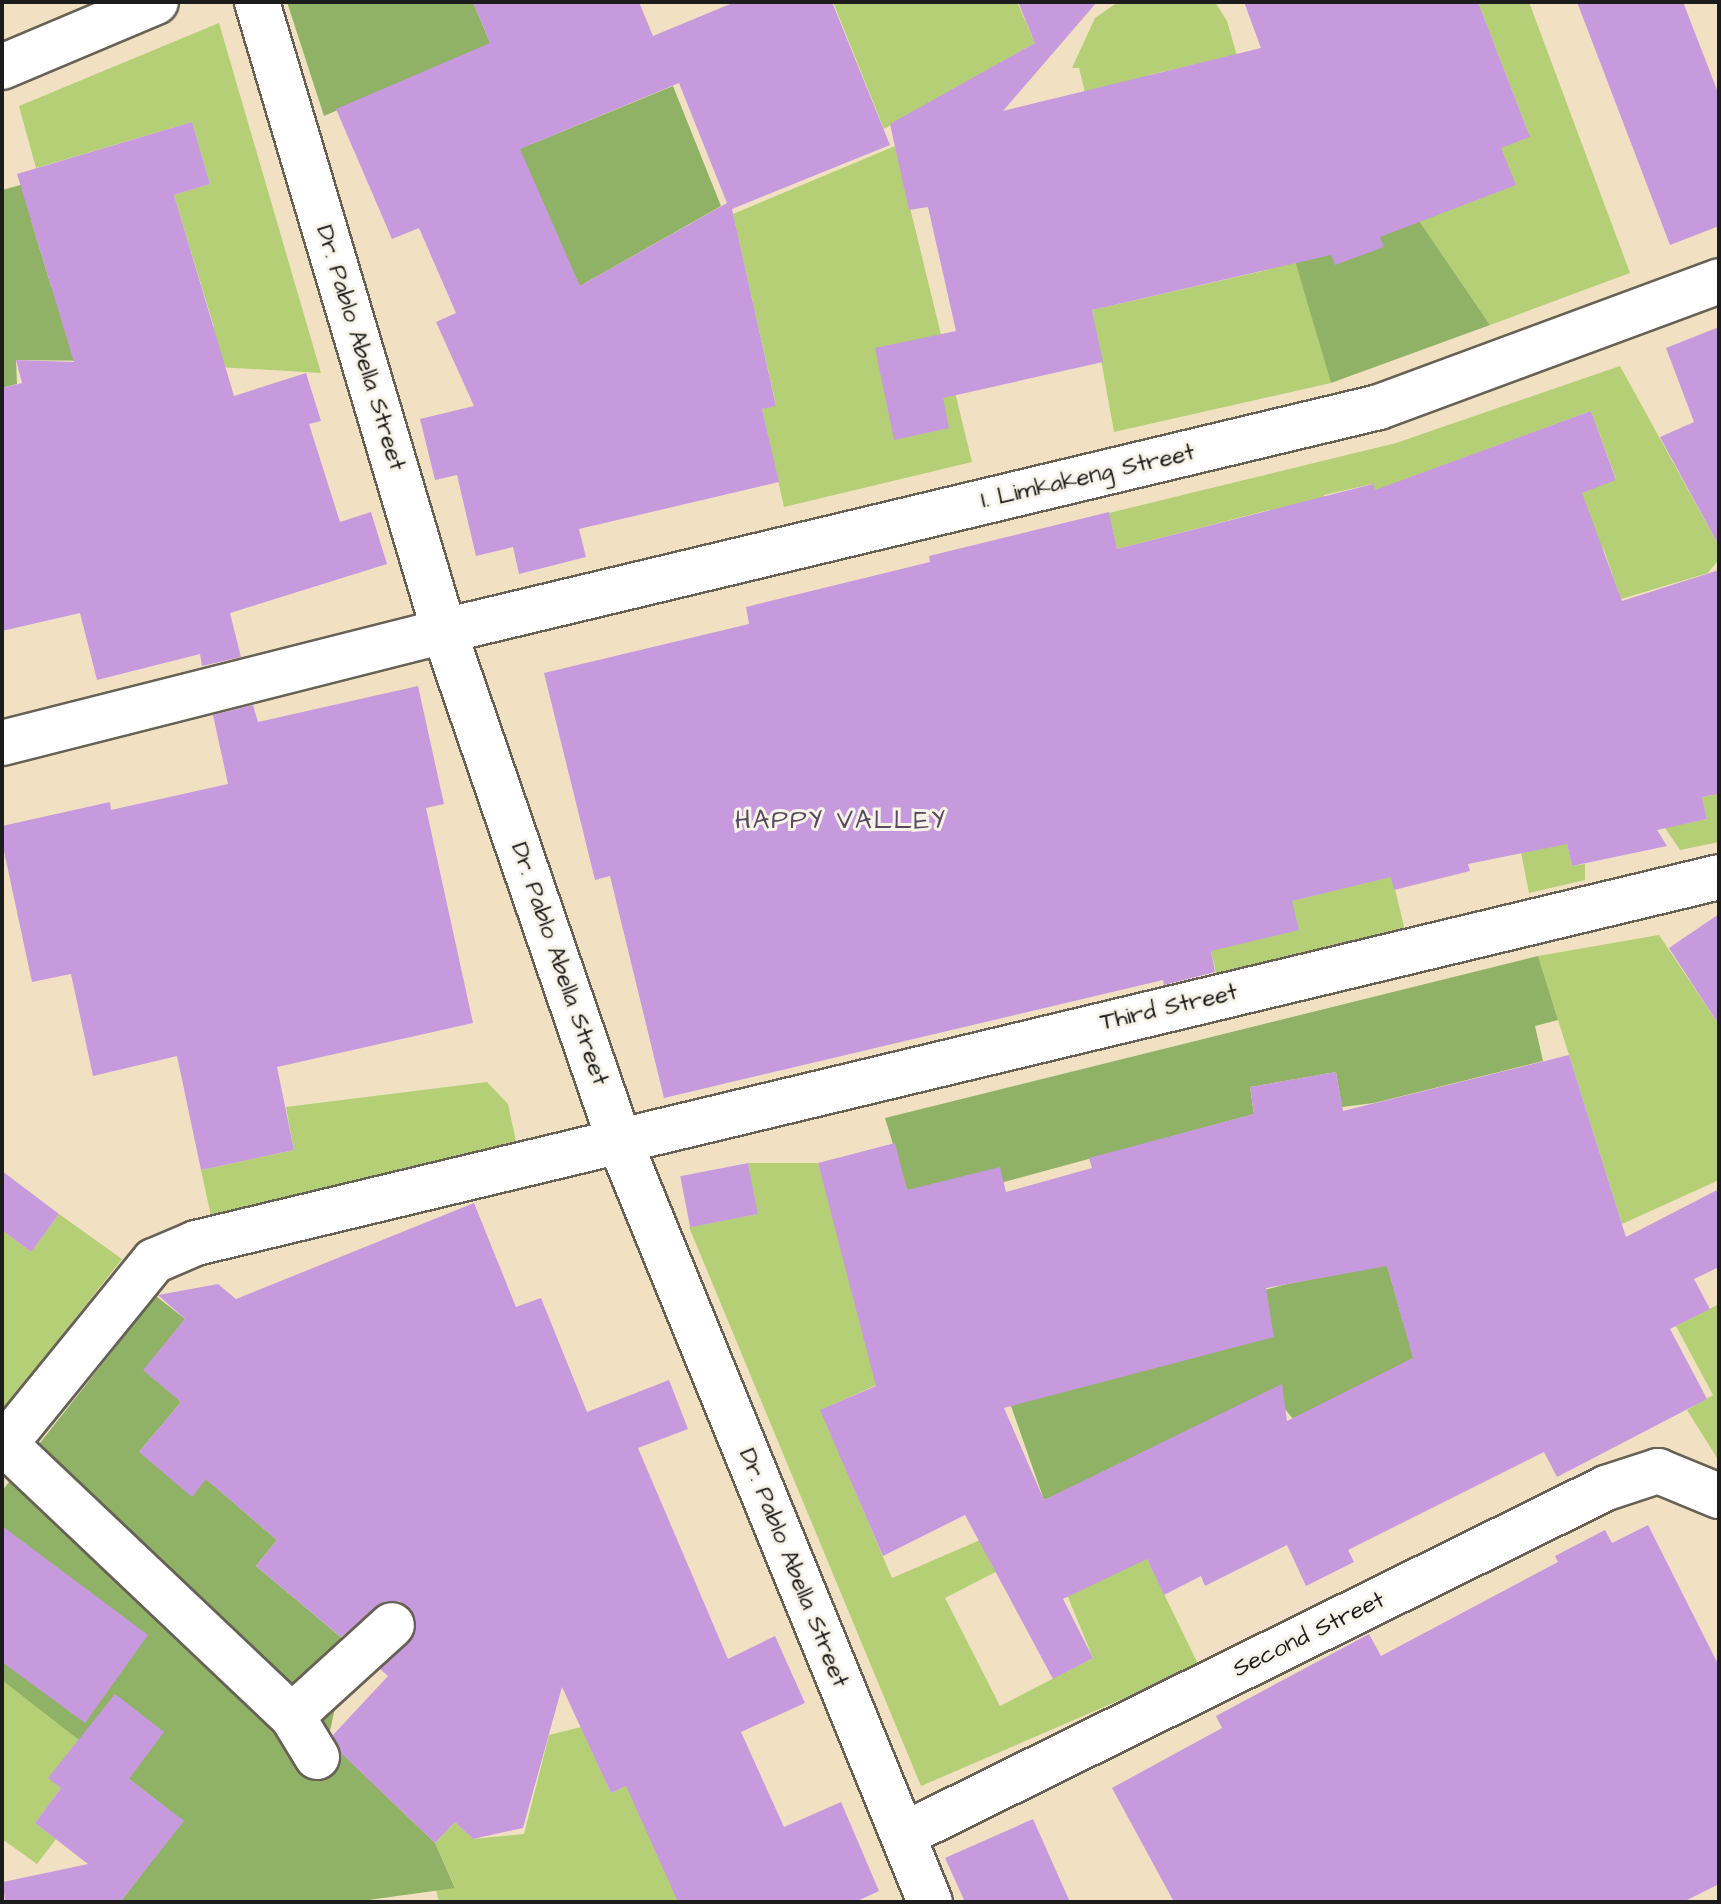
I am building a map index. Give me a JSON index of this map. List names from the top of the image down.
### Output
{
  "streets": {
    "street": [
      "Dr. Pablo Abella Street",
      "I. Limkakeng Street",
      "Third Street",
      "Second Street"
    ]
  },
  "crossings": [
    ["Dr. Pablo Abella Street", "I. Limkakeng Street"],
    ["Dr. Pablo Abella Street", "Third Street"],
    ["Dr. Pablo Abella Street", "Second Street"]
  ],
  "districts": ["HAPPY VALLEY"]
}
